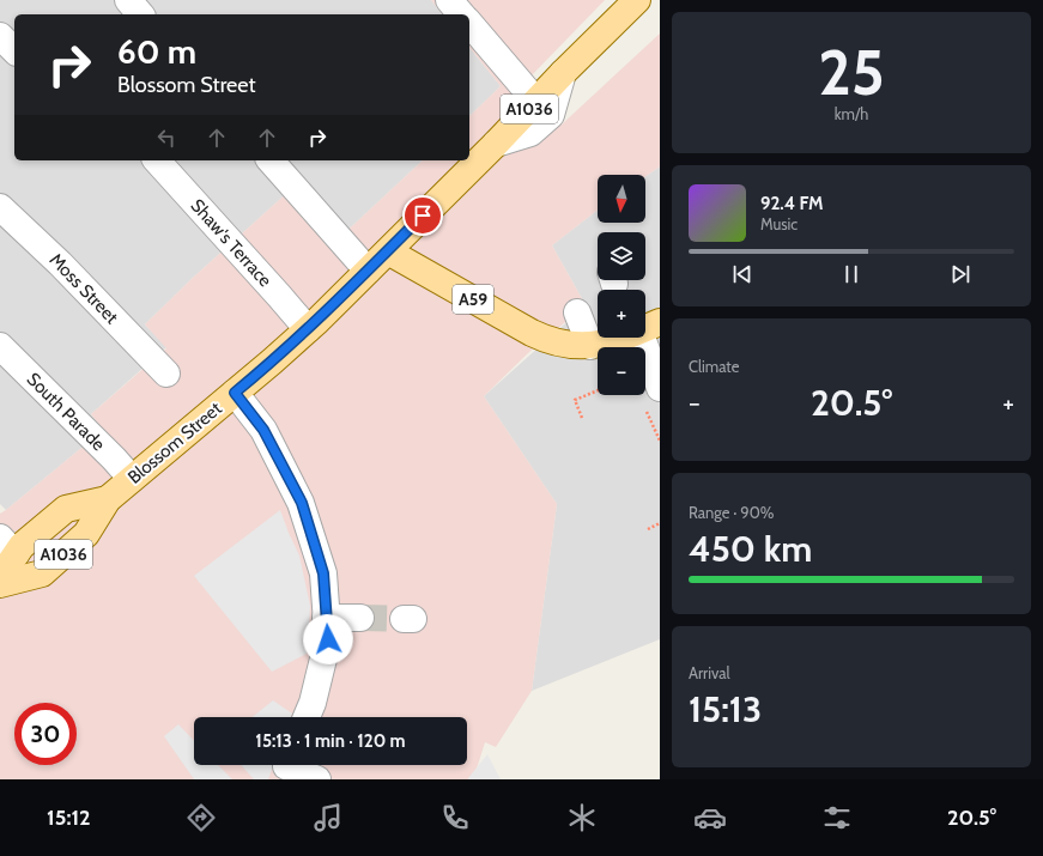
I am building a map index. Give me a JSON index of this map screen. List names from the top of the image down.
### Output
{
  "streets": {
    "main road": ["A1036", "A59", "Blossom Street"],
    "street": ["Shaw's Terrace", "Moss Street", "South Parade"]
  },
  "crossings": [
    ["A1036", "A59"],
    ["A1036", "Blossom Street"],
    ["Shaw's Terrace", "Blossom Street"],
    ["A59", "Blossom Street"],
    ["South Parade", "Blossom Street"]
  ],
  "north": "bottom",
  "page": {
    "tile": [
      ["25", "km/h"],
      "Climate",
      ["Range · 90%", "450 km"],
      ["Arrival", "15:13"]
    ],
    "turn": ["60 m", "Blossom Street"],
    "map_buttons": ["+", "−"],
    "song": ["92.4 FM", "Music"],
    "heat": ["−", "20.5°", "+"],
    "limit": "30",
    "trip": "15:13 · 1 min · 120 m",
    "tabs": ["15:12", "20.5°"]
  }
}
